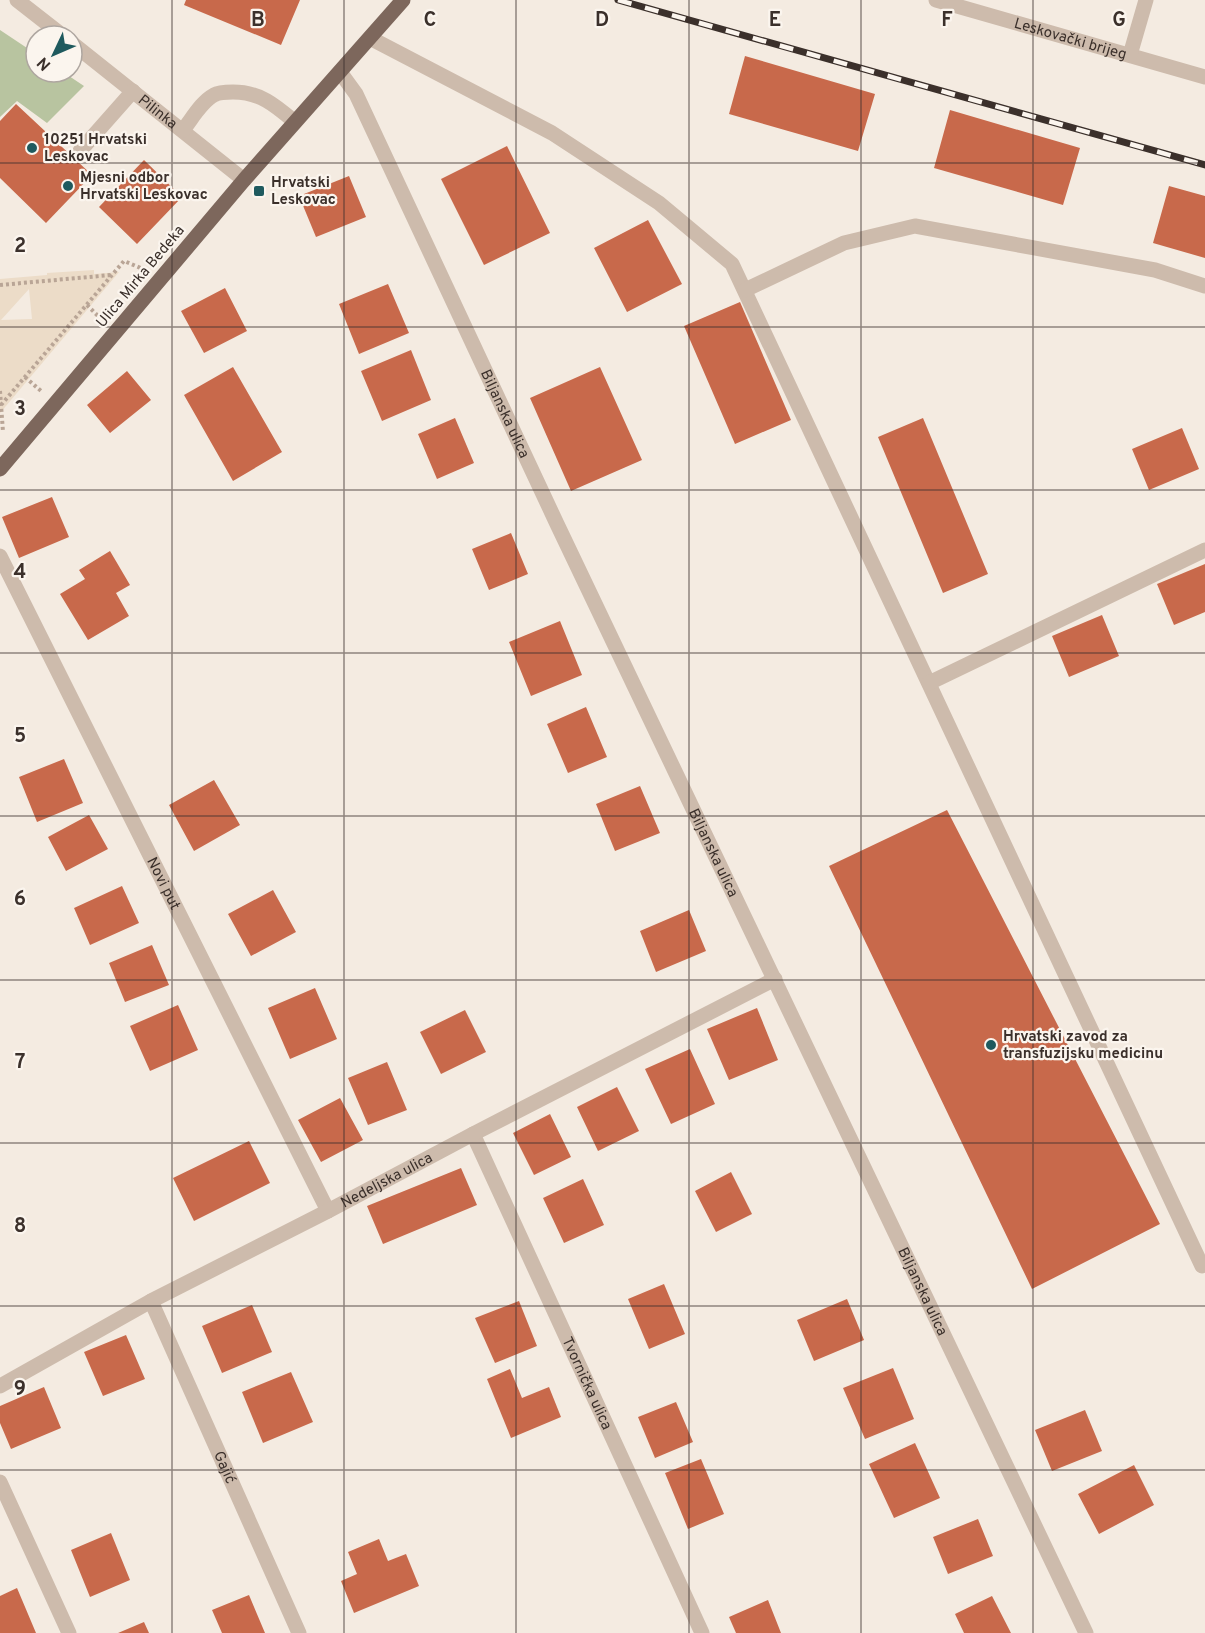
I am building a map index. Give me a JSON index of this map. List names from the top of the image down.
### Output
{
  "streets": {
    "main road": ["Ulica Mirka Bedeka"],
    "street": [
      "Leskovački brijeg",
      "Pilinka",
      "Biljanska ulica",
      "Novi put",
      "Nedeljska ulica",
      "Tvornička ulica",
      "Gajić"
    ]
  },
  "crossings": [
    ["Pilinka", "Ulica Mirka Bedeka"],
    ["Ulica Mirka Bedeka", "Biljanska ulica"],
    ["Biljanska ulica", "Nedeljska ulica"],
    ["Novi put", "Nedeljska ulica"],
    ["Nedeljska ulica", "Tvornička ulica"],
    ["Nedeljska ulica", "Gajić"]
  ],
  "places": {
    "other": ["10251 Hrvatski Leskovac", "Mjesni odbor Hrvatski Leskovac", "Hrvatski zavod za transfuzijsku medicinu"],
    "transit": ["Hrvatski Leskovac"]
  },
  "north": "bottom left",
  "grid": {
    "columns": [
      "B",
      "C",
      "D",
      "E",
      "F",
      "G"
    ],
    "rows": [
      "2",
      "3",
      "4",
      "5",
      "6",
      "7",
      "8",
      "9"
    ]
  }
}
